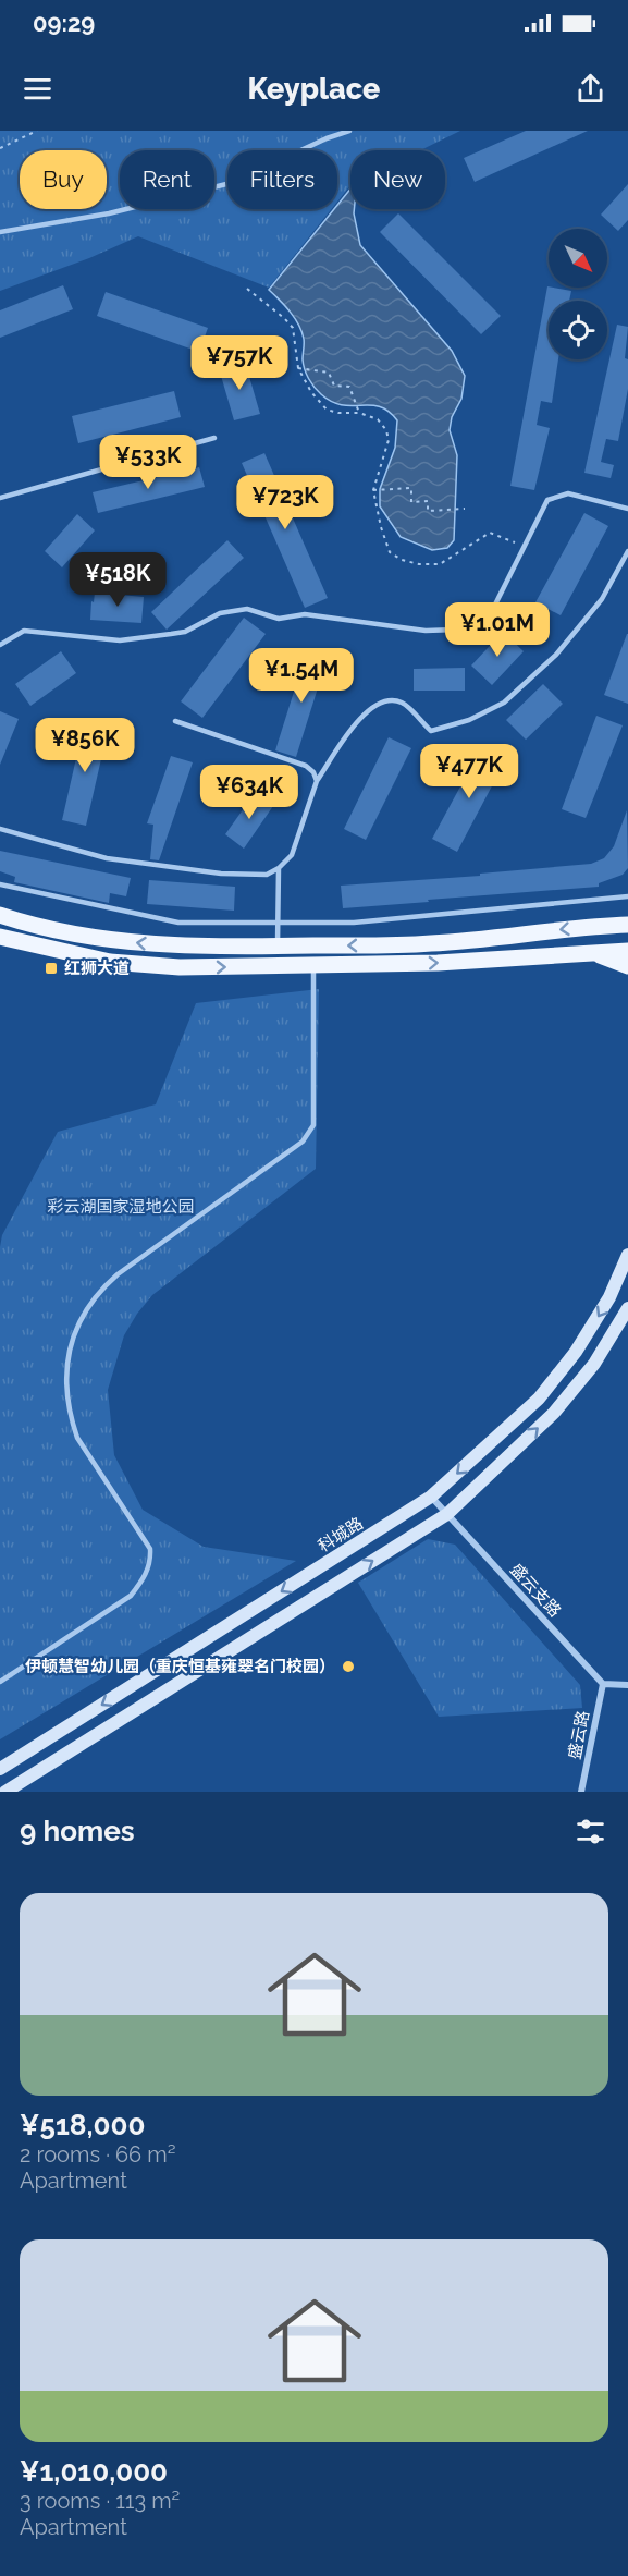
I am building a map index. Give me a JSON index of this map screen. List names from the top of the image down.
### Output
{
  "streets": {
    "main road": ["科城路"],
    "street": ["盛云支路", "盛云路"]
  },
  "crossings": [
    ["科城路", "盛云支路"],
    ["盛云支路", "盛云路"]
  ],
  "parks": ["彩云湖国家湿地公园"],
  "places": {
    "transit": ["红狮大道"],
    "other": ["伊顿慧智幼儿园（重庆恒基雍翠名门校园）"]
  },
  "north": "bottom right",
  "page": {
    "status": "09:29",
    "header": "Keyplace",
    "chip": [
      "Buy",
      "Rent",
      "Filters",
      "New"
    ],
    "price": [
      "¥757K",
      "¥533K",
      "¥723K",
      "¥518K",
      "¥1.01M",
      "¥1.54M",
      "¥856K",
      "¥477K",
      "¥634K"
    ],
    "heading": "9 homes",
    "list": [
      {
        "name": "¥518,000",
        "note": "2 rooms · 66 m² · Apartment"
      },
      {
        "name": "¥1,010,000",
        "note": "3 rooms · 113 m² · Apartment"
      }
    ]
  }
}
